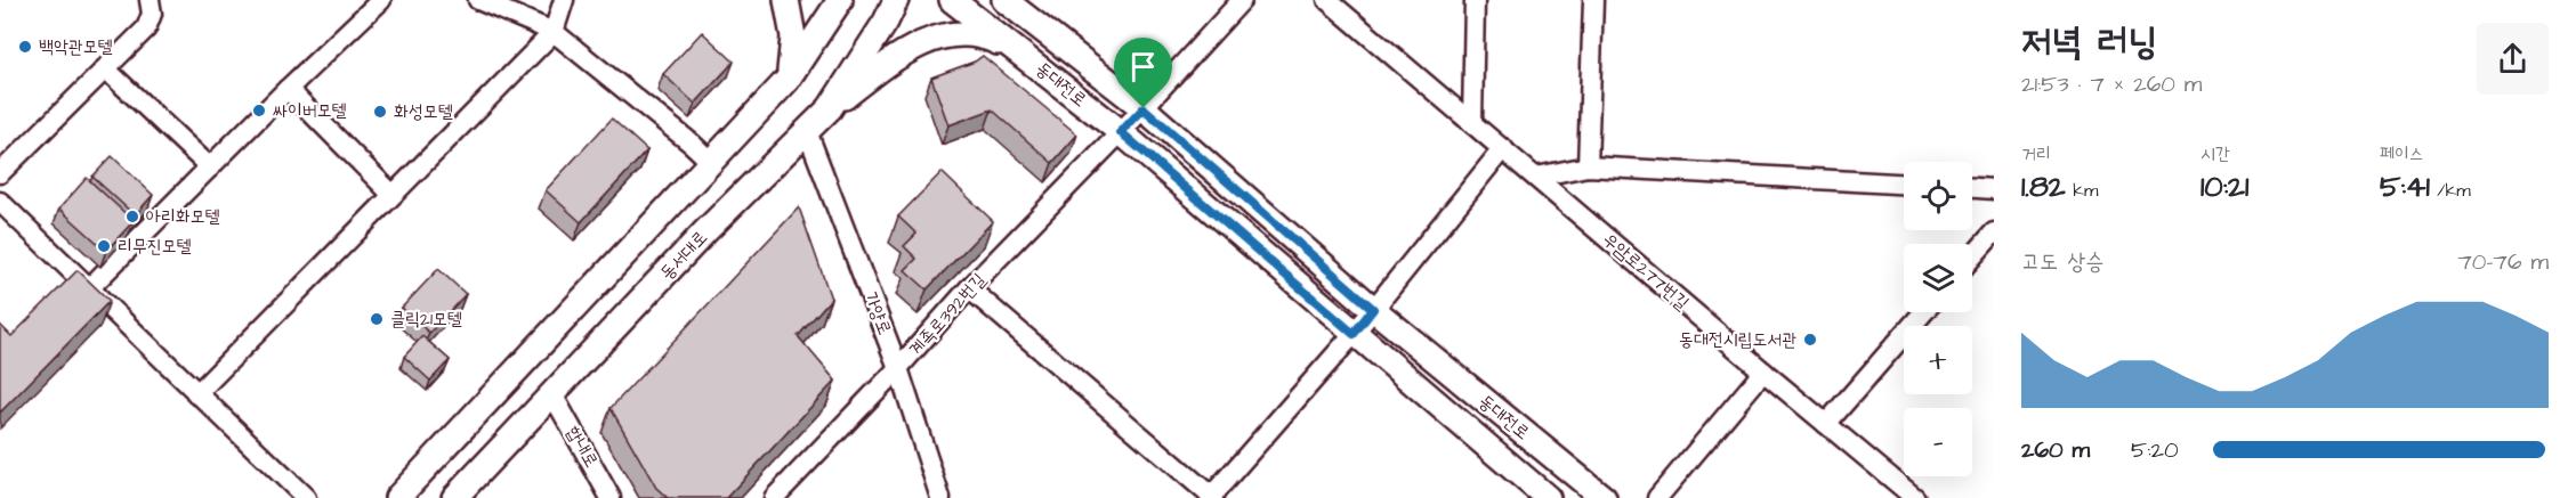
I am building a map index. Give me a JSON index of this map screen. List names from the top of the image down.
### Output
{
  "streets": {
    "main road": ["동대전로", "동서대로"],
    "street": [
      "우암로277번길",
      "가양로",
      "계족로392번길",
      "합내로"
    ]
  },
  "crossings": [
    ["동대전로", "계족로392번길"],
    ["동서대로", "가양로"],
    ["동서대로", "합내로"],
    ["가양로", "계족로392번길"]
  ],
  "places": [
    "백악관모텔",
    "싸이버모텔",
    "화성모텔",
    "아리화모텔",
    "리무진모텔",
    "클릭21모텔",
    "동대전시립도서관"
  ],
  "page": {
    "heading": ["저녁 러닝", "21:53 · 7 × 260 m"],
    "stats": [
      ["거리", "1.82 km"],
      ["시간", "10:21"],
      ["페이스", "5:41 /km"]
    ],
    "map_buttons": ["+", "−"],
    "chart": ["고도 상승", "70–76 m"],
    "list": [
      {
        "name": "260 m",
        "note": "5:20"
      }
    ]
  }
}
